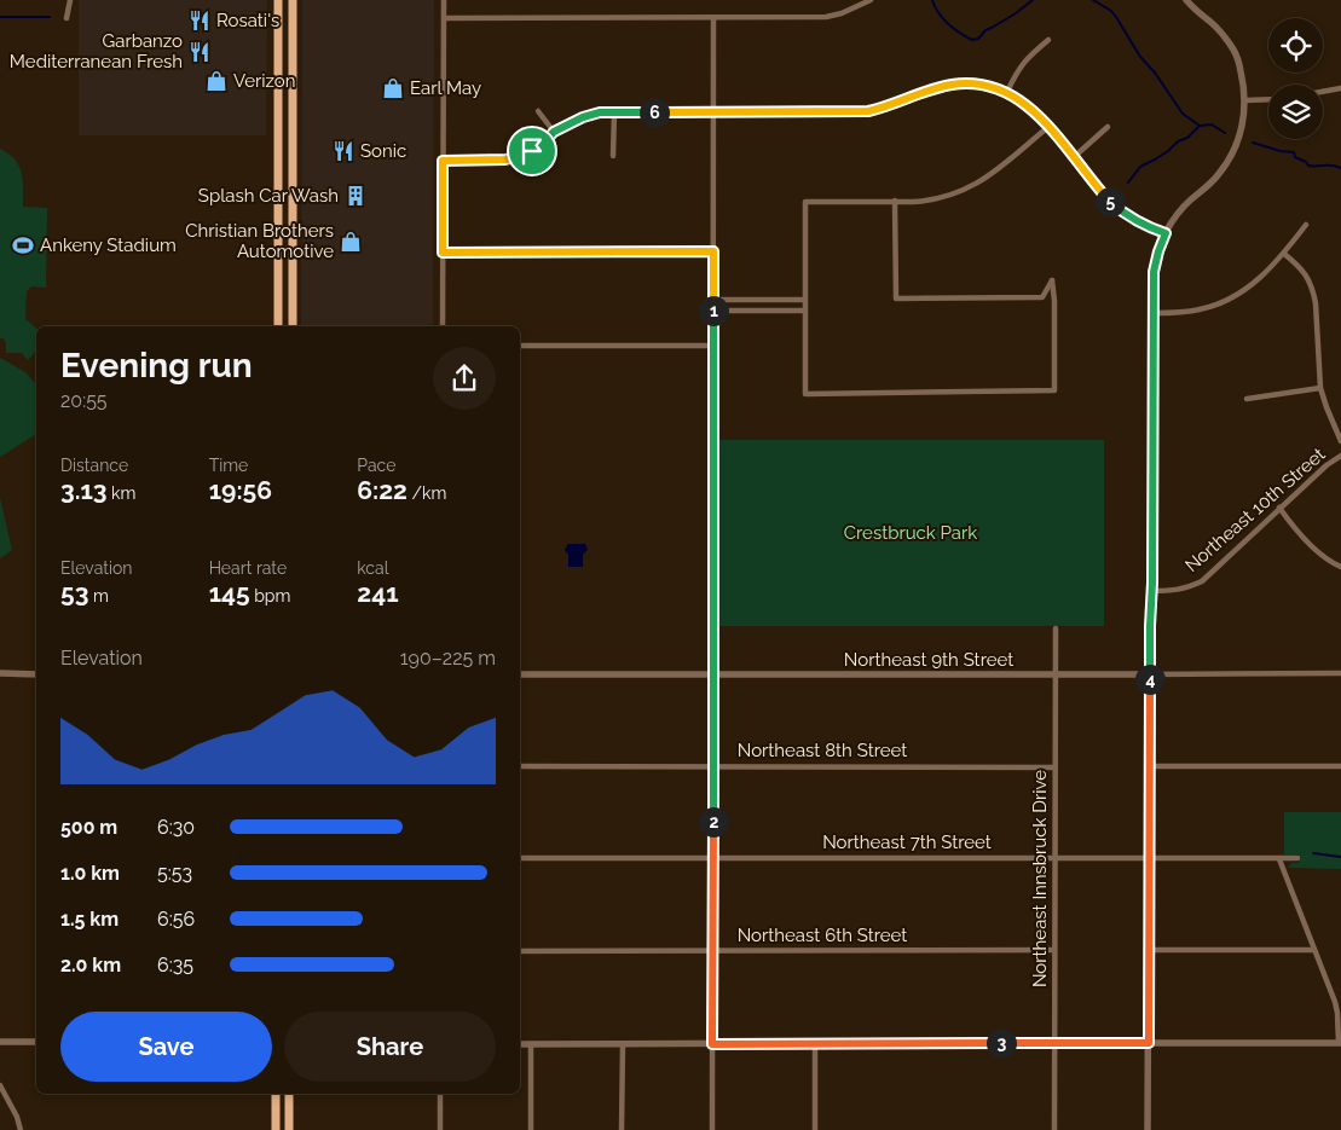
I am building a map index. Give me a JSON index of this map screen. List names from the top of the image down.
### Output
{
  "streets": {
    "street": [
      "Northeast 10th Street",
      "Northeast 9th Street",
      "Northeast 8th Street",
      "Northeast 7th Street",
      "Northeast Innsbruck Drive",
      "Northeast 6th Street"
    ]
  },
  "crossings": [
    ["Northeast 9th Street", "Northeast Innsbruck Drive"],
    ["Northeast 8th Street", "Northeast Innsbruck Drive"],
    ["Northeast 7th Street", "Northeast Innsbruck Drive"],
    ["Northeast Innsbruck Drive", "Northeast 6th Street"]
  ],
  "parks": ["Crestbruck Park"],
  "places": {
    "restaurant": ["Rosati's", "Garbanzo Mediterranean Fresh", "Sonic"],
    "shop": ["Verizon", "Earl May", "Christian Brothers Automotive"],
    "building": ["Splash Car Wash"],
    "sports": ["Ankeny Stadium"]
  },
  "page": {
    "pins": [
      "6",
      "5",
      "1",
      "4",
      "2",
      "3"
    ],
    "heading": ["Evening run", "20:55"],
    "stats": [
      ["Distance", "3.13 km"],
      ["Time", "19:56"],
      ["Pace", "6:22 /km"],
      ["Elevation", "53 m"],
      ["Heart rate", "145 bpm"],
      ["kcal", "241"]
    ],
    "chart": ["Elevation", "190–225 m"],
    "list": [
      {
        "name": "500 m",
        "note": "6:30"
      },
      {
        "name": "1.0 km",
        "note": "5:53"
      },
      {
        "name": "1.5 km",
        "note": "6:56"
      },
      {
        "name": "2.0 km",
        "note": "6:35"
      }
    ],
    "buttons": ["Save", "Share"]
  }
}
